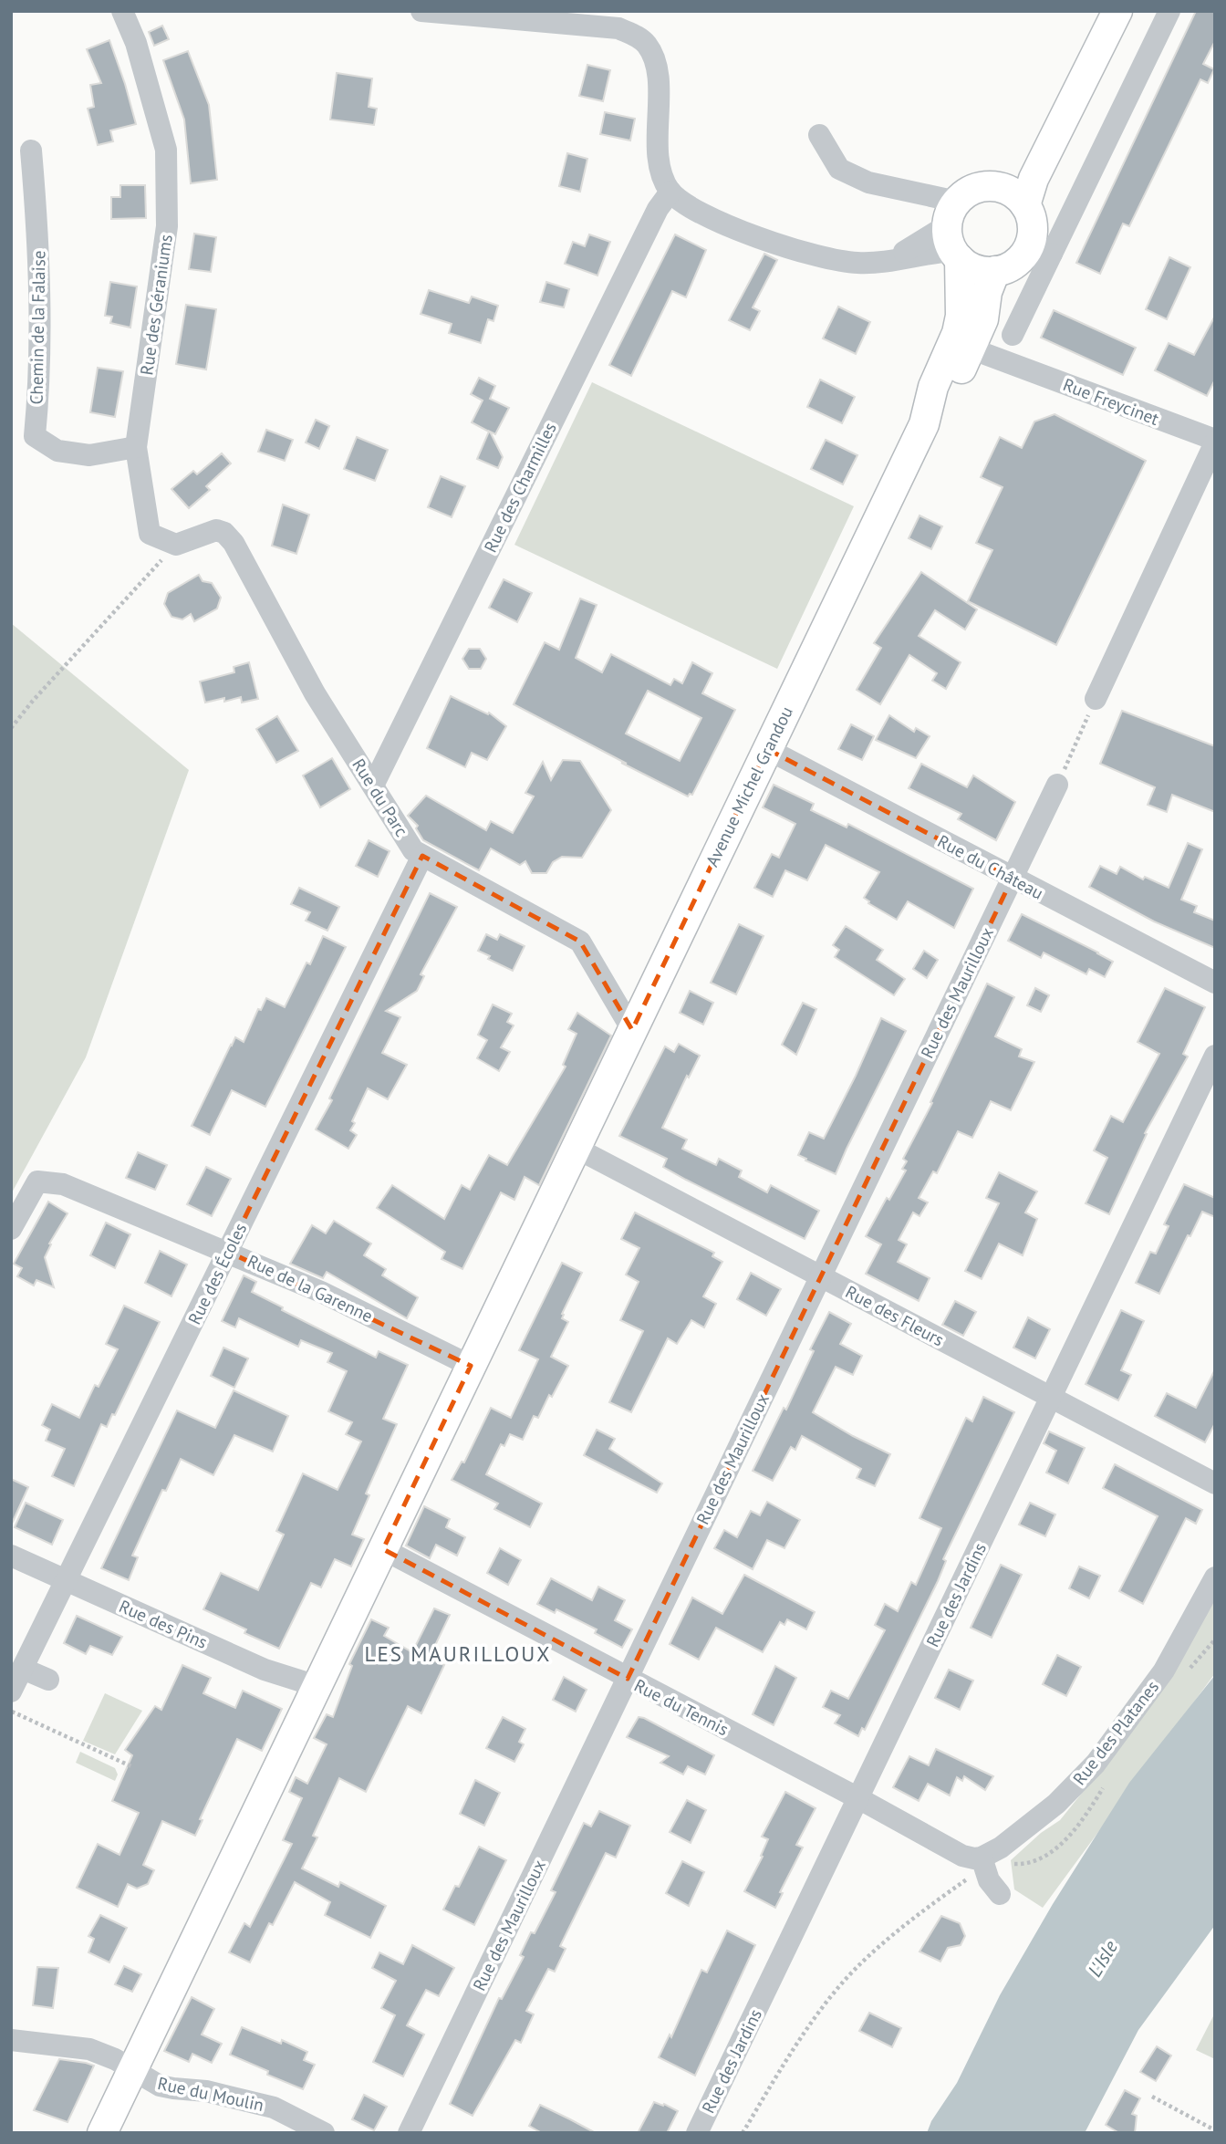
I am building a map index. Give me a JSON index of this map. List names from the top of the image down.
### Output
{
  "streets": {
    "main road": ["Avenue Michel Grandou"],
    "street": [
      "Rue des Géraniums",
      "Chemin de la Falaise",
      "Rue Freycinet",
      "Rue des Charmilles",
      "Rue du Parc",
      "Rue du Château",
      "Rue des Maurilloux",
      "Rue des Écoles",
      "Rue de la Garenne",
      "Rue des Fleurs",
      "Rue des Jardins",
      "Rue des Pins",
      "Rue du Tennis",
      "Rue des Platanes",
      "Rue du Moulin"
    ]
  },
  "crossings": [
    ["Rue des Géraniums", "Chemin de la Falaise"],
    ["Rue des Géraniums", "Rue du Parc"],
    ["Rue Freycinet", "Avenue Michel Grandou"],
    ["Rue des Charmilles", "Rue du Parc"],
    ["Avenue Michel Grandou", "Rue du Parc"],
    ["Avenue Michel Grandou", "Rue du Château"],
    ["Avenue Michel Grandou", "Rue de la Garenne"],
    ["Avenue Michel Grandou", "Rue des Fleurs"],
    ["Avenue Michel Grandou", "Rue des Pins"],
    ["Avenue Michel Grandou", "Rue du Tennis"],
    ["Avenue Michel Grandou", "Rue du Moulin"],
    ["Rue du Parc", "Rue des Écoles"],
    ["Rue du Château", "Rue des Maurilloux"],
    ["Rue des Maurilloux", "Rue des Fleurs"],
    ["Rue des Maurilloux", "Rue du Tennis"],
    ["Rue des Écoles", "Rue de la Garenne"],
    ["Rue des Écoles", "Rue des Pins"],
    ["Rue des Fleurs", "Rue des Jardins"],
    ["Rue des Jardins", "Rue du Tennis"],
    ["Rue du Tennis", "Rue des Platanes"]
  ],
  "districts": ["LES MAURILLOUX"],
  "water": ["L'Isle"]
}
